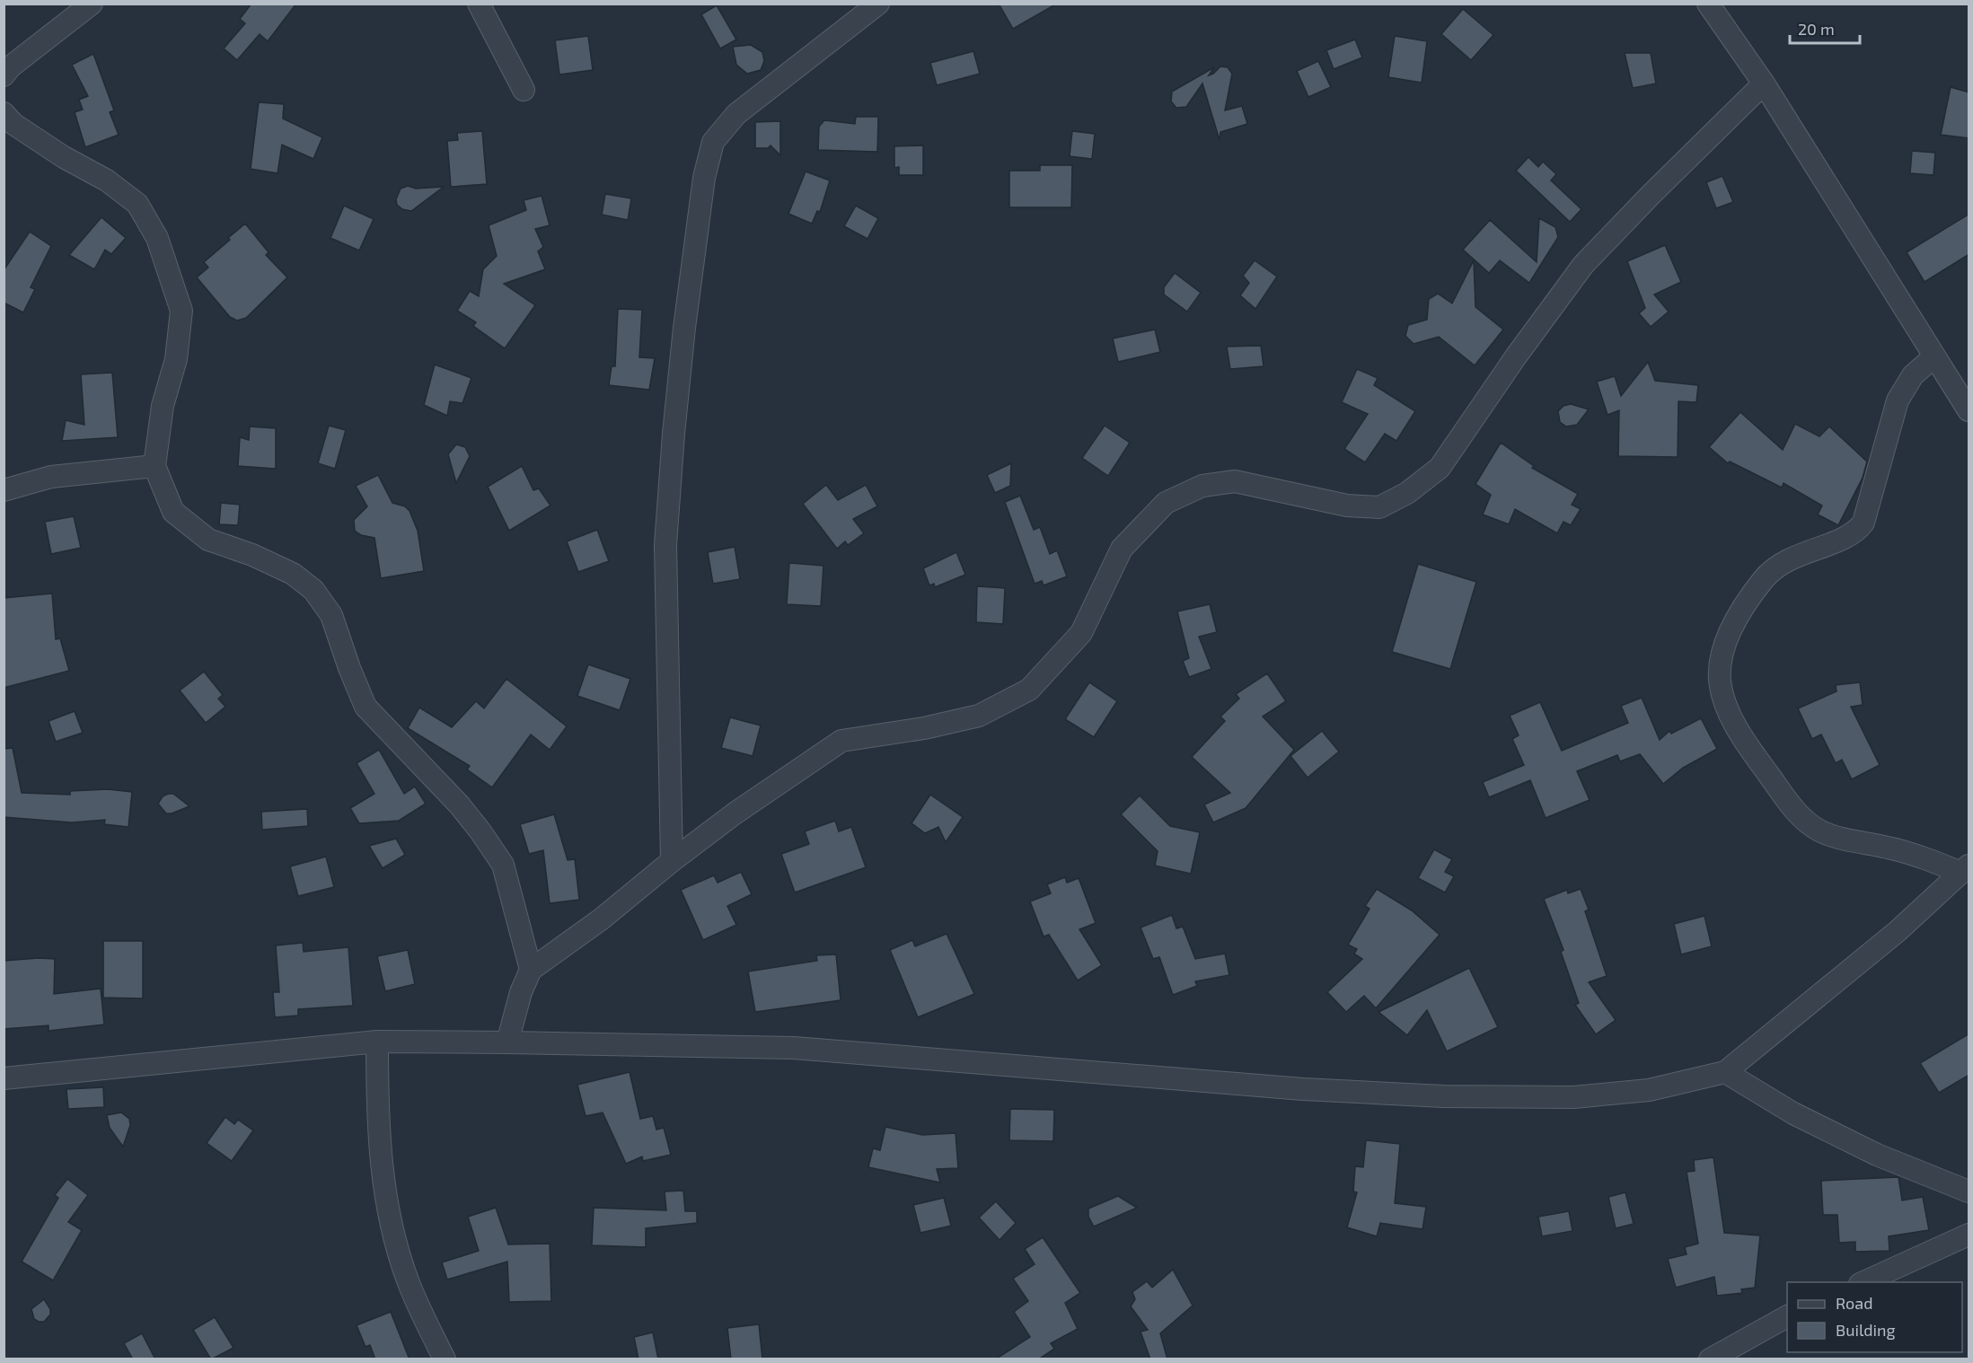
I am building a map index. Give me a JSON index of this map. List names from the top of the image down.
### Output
{
  "legend": ["Road", "Building"],
  "scale_bar": "20 m"
}
